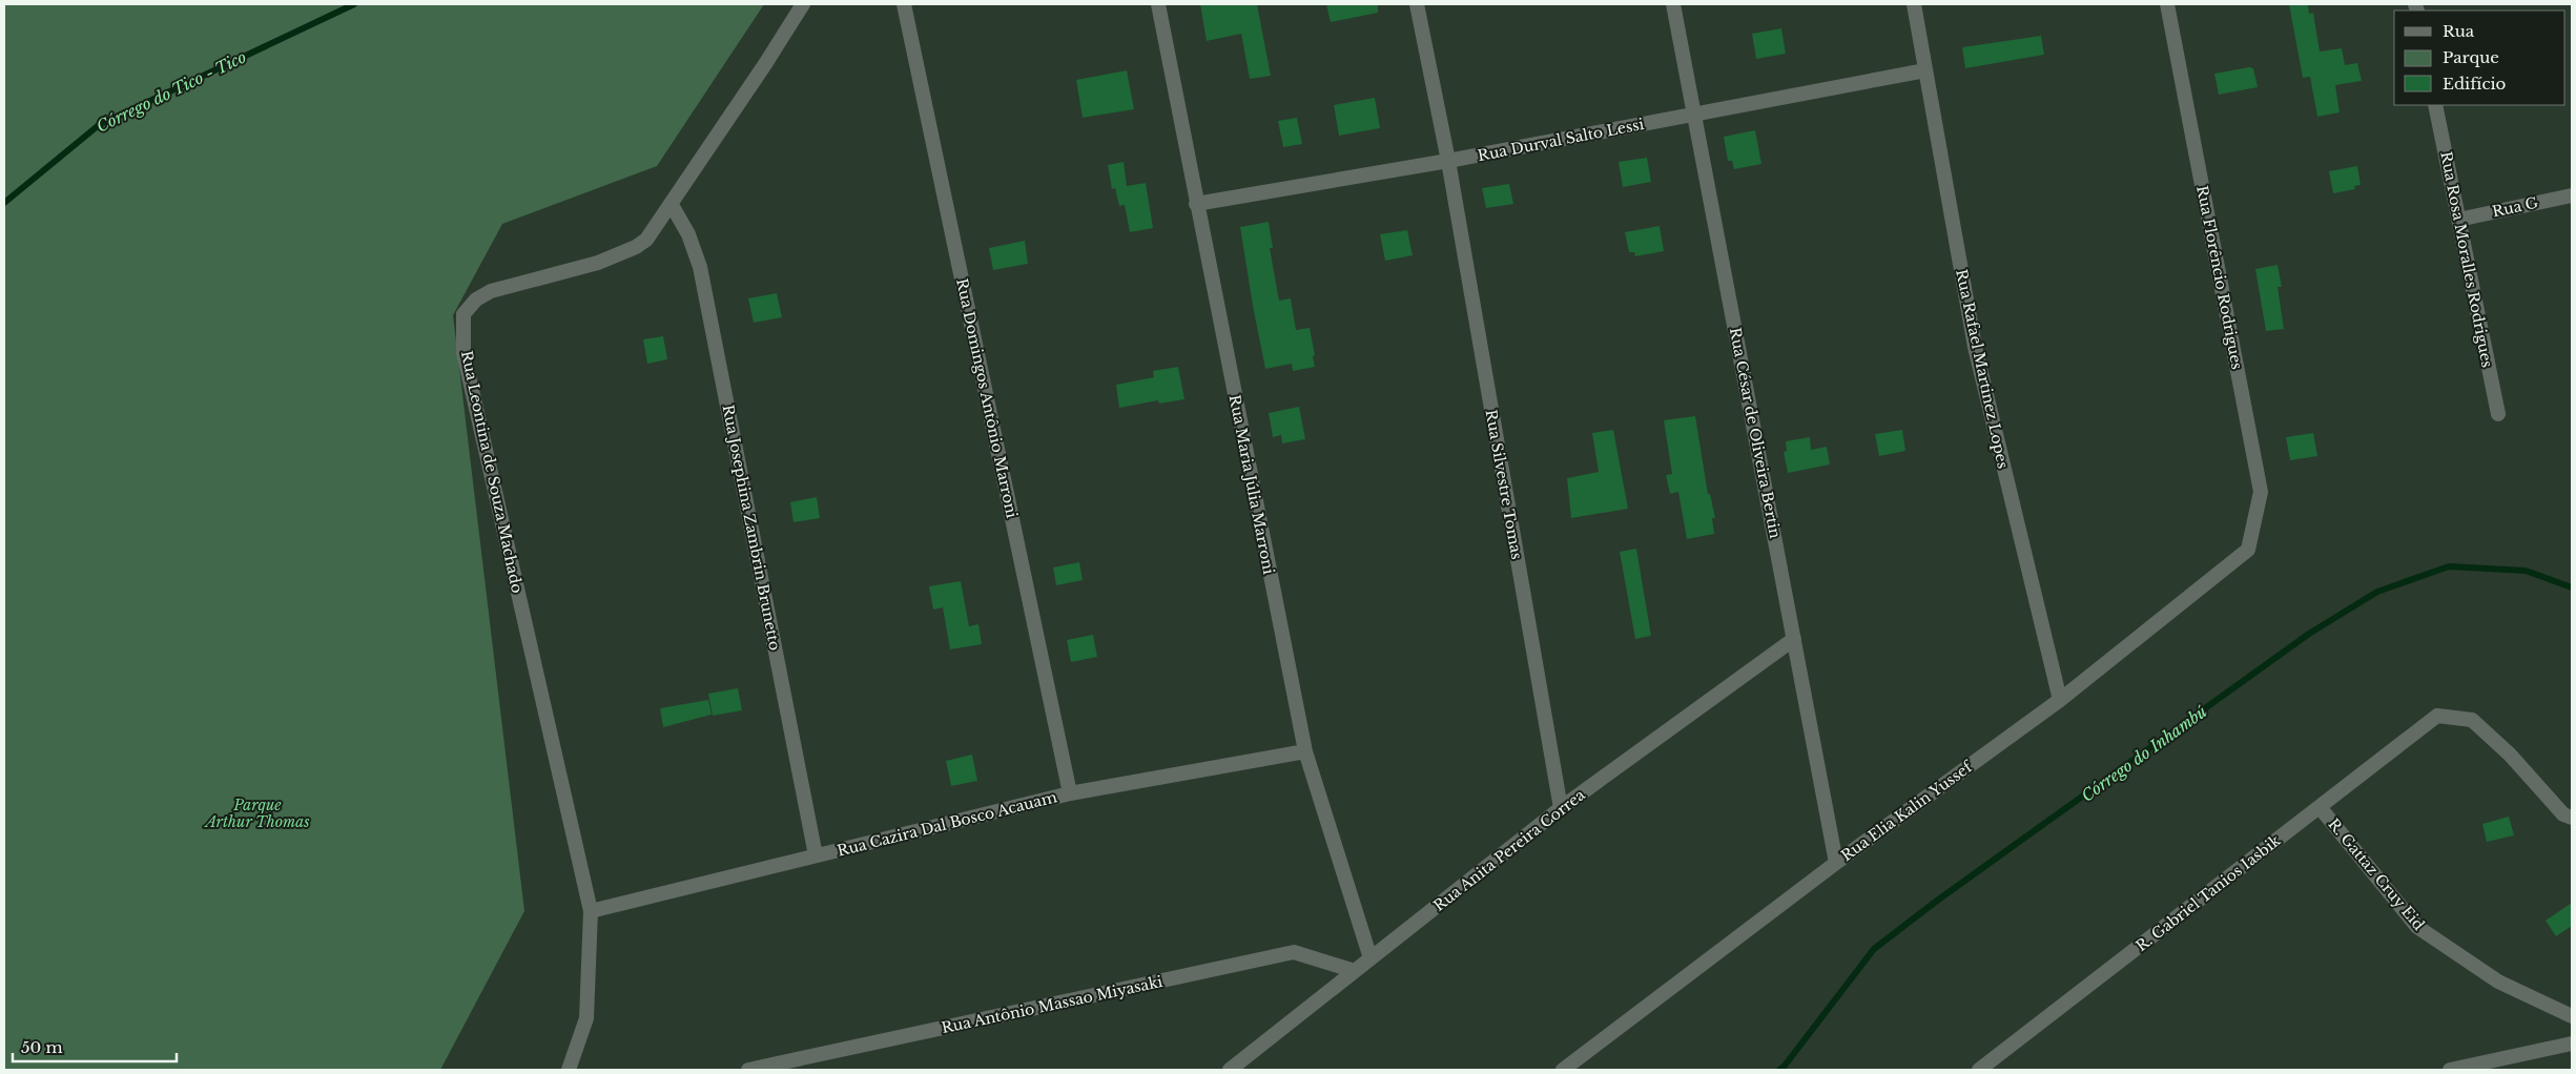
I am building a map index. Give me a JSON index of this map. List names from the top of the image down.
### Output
{
  "streets": {
    "street": [
      "Rua Durval Salto Lessi",
      "Rua G",
      "Rua Rosa Moralles Rodrigues",
      "Rua Florêncio Rodrigues",
      "Rua Rafael Martinez Lopes",
      "Rua Domingos Antônio Marroni",
      "Rua César de Oliveira Bertin",
      "Rua Leontina de Souza Machado",
      "Rua Maria Júlia Marroni",
      "Rua Silvestre Tomas",
      "Rua Josephina Zambrin Brunetto",
      "Rua Elia Kalin Yussef",
      "Rua Cazira Dal Bosco Acauam",
      "Rua Anita Pereira Correa",
      "R. Gattaz Cruy Eid",
      "R. Gabriel Tanios Iasbik",
      "Rua Antônio Massao Miyasaki"
    ]
  },
  "crossings": [
    ["Rua Durval Salto Lessi", "Rua Rafael Martinez Lopes"],
    ["Rua Durval Salto Lessi", "Rua César de Oliveira Bertin"],
    ["Rua Durval Salto Lessi", "Rua Maria Júlia Marroni"],
    ["Rua Durval Salto Lessi", "Rua Silvestre Tomas"],
    ["Rua G", "Rua Rosa Moralles Rodrigues"],
    ["Rua Florêncio Rodrigues", "Rua Elia Kalin Yussef"],
    ["Rua Rafael Martinez Lopes", "Rua Elia Kalin Yussef"],
    ["Rua Domingos Antônio Marroni", "Rua Cazira Dal Bosco Acauam"],
    ["Rua César de Oliveira Bertin", "Rua Elia Kalin Yussef"],
    ["Rua César de Oliveira Bertin", "Rua Anita Pereira Correa"],
    ["Rua Leontina de Souza Machado", "Rua Josephina Zambrin Brunetto"],
    ["Rua Leontina de Souza Machado", "Rua Cazira Dal Bosco Acauam"],
    ["Rua Maria Júlia Marroni", "Rua Cazira Dal Bosco Acauam"],
    ["Rua Maria Júlia Marroni", "Rua Anita Pereira Correa"],
    ["Rua Silvestre Tomas", "Rua Anita Pereira Correa"],
    ["Rua Josephina Zambrin Brunetto", "Rua Cazira Dal Bosco Acauam"],
    ["Rua Anita Pereira Correa", "Rua Antônio Massao Miyasaki"],
    ["R. Gattaz Cruy Eid", "R. Gabriel Tanios Iasbik"]
  ],
  "water": ["Córrego do Tico - Tico", "Córrego do Inhambú"],
  "parks": ["Parque Arthur Thomas"],
  "legend": ["Rua", "Parque", "Edifício"],
  "scale_bar": "50 m"
}
